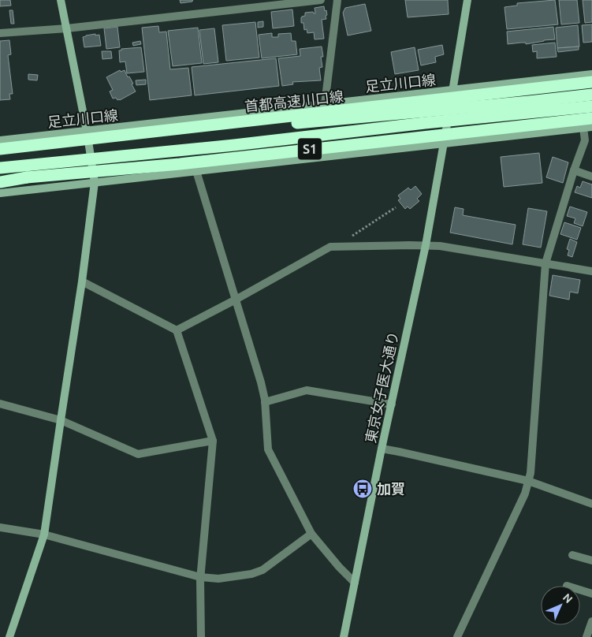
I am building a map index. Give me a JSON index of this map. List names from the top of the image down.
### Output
{
  "streets": {
    "highway": ["首都高速川口線", "S1"],
    "street": ["足立川口線", "東京女子医大通り"]
  },
  "crossings": [
    ["足立川口線", "東京女子医大通り"],
    ["首都高速川口線", "S1"]
  ],
  "places": {
    "bus stop": ["加賀"]
  },
  "north": "top right"
}
